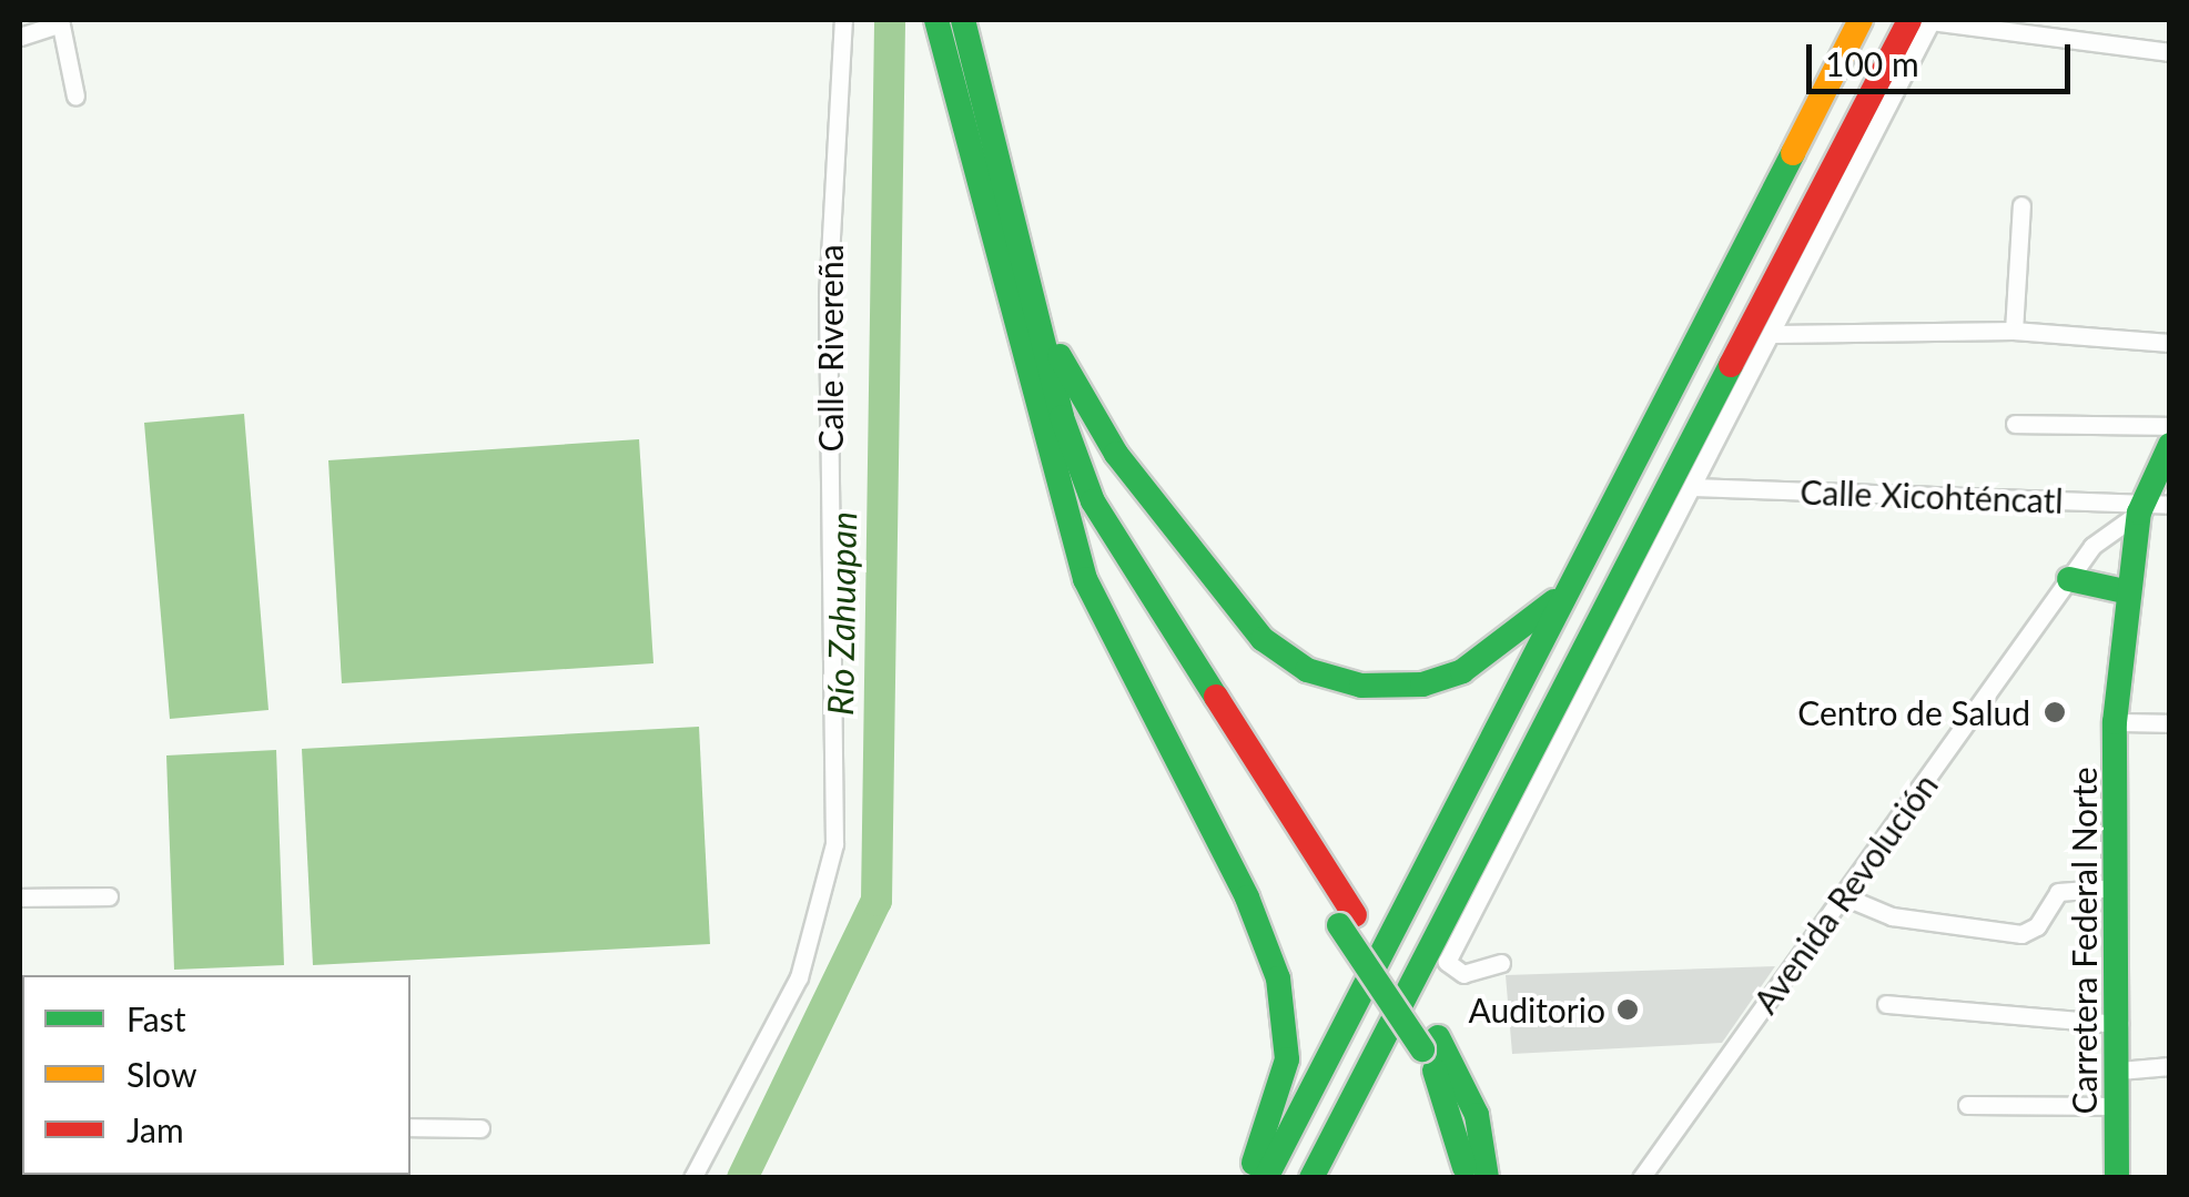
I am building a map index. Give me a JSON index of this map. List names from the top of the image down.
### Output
{
  "streets": {
    "main road": ["Carretera Federal Norte"],
    "street": ["Calle Rivereña", "Calle Xicohténcatl", "Avenida Revolución"]
  },
  "crossings": [
    ["Calle Xicohténcatl", "Avenida Revolución"],
    ["Calle Xicohténcatl", "Carretera Federal Norte"],
    ["Avenida Revolución", "Carretera Federal Norte"]
  ],
  "water": ["Río Zahuapan"],
  "places": ["Centro de Salud", "Auditorio"],
  "legend": ["Fast", "Slow", "Jam"],
  "scale_bar": "100 m"
}
